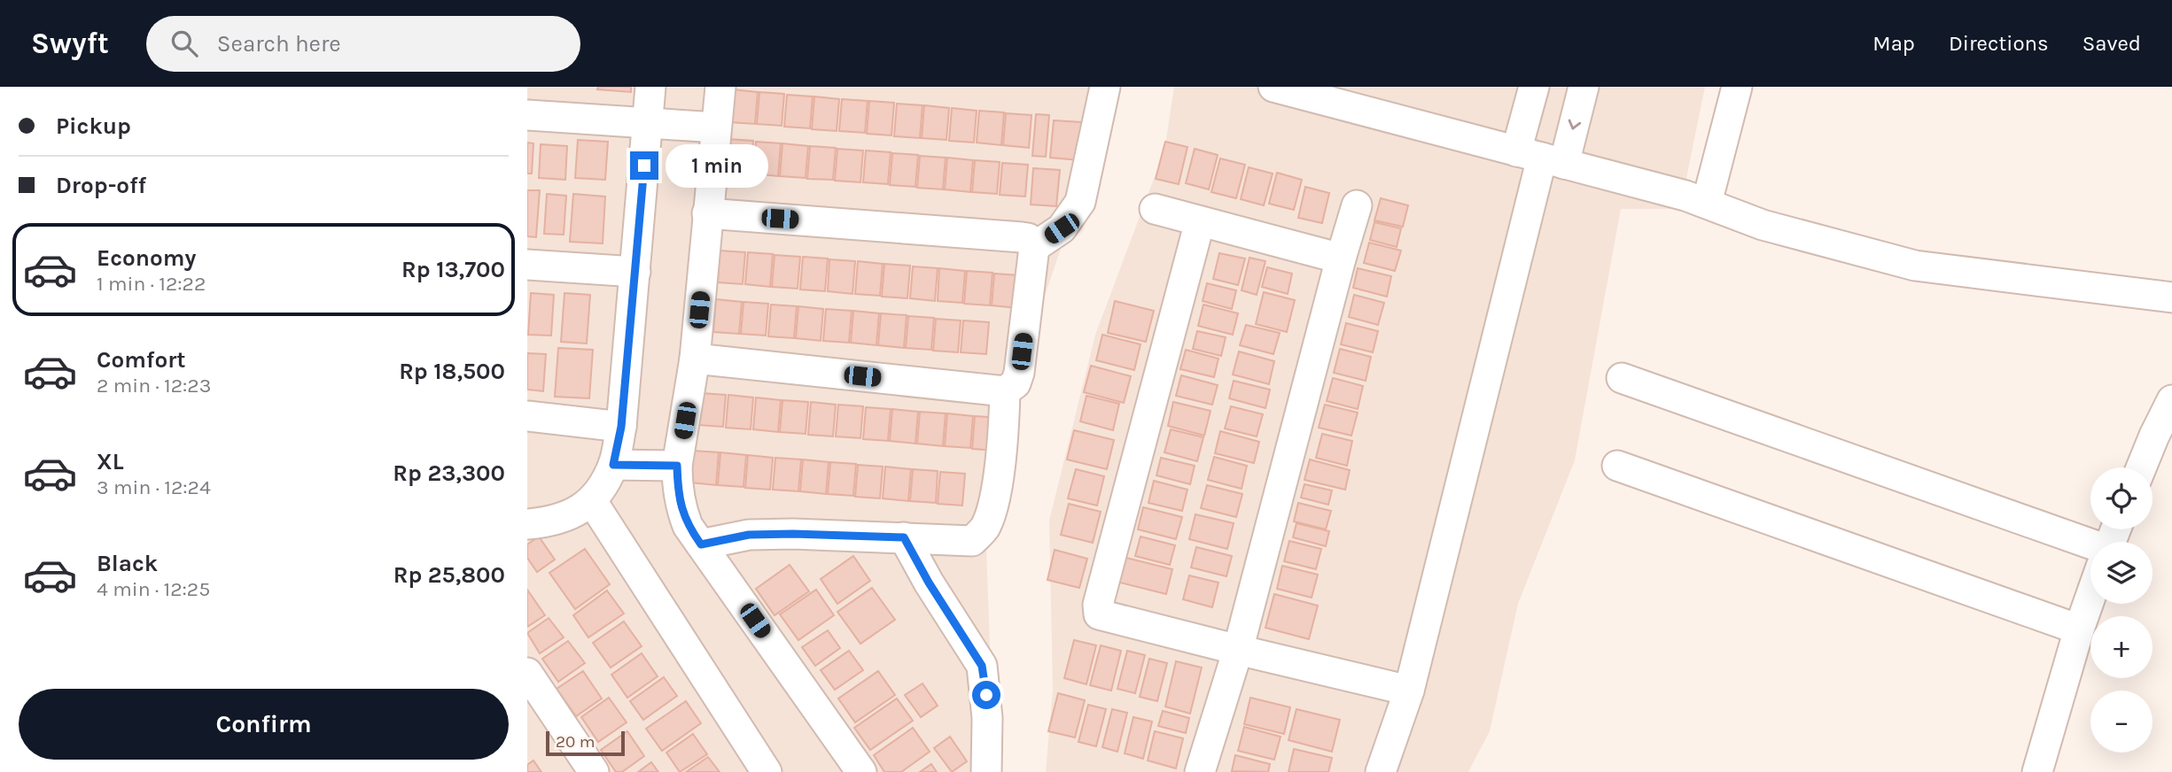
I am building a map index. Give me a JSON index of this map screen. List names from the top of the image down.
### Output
{
  "scale_bar": "20 m",
  "page": {
    "header": "Swyft",
    "search": "Search here",
    "nav": ["Map", "Directions", "Saved"],
    "banner": ["Pickup", "Drop-off"],
    "bubble": "1 min",
    "list": [
      {
        "name": "Economy",
        "note": "1 min · 12:22",
        "value": "Rp 13,700"
      },
      {
        "name": "Comfort",
        "note": "2 min · 12:23",
        "value": "Rp 18,500"
      },
      {
        "name": "XL",
        "note": "3 min · 12:24",
        "value": "Rp 23,300"
      },
      {
        "name": "Black",
        "note": "4 min · 12:25",
        "value": "Rp 25,800"
      }
    ],
    "map_buttons": ["+", "−"],
    "buttons": "Confirm",
    "scale": "20 m"
  }
}
